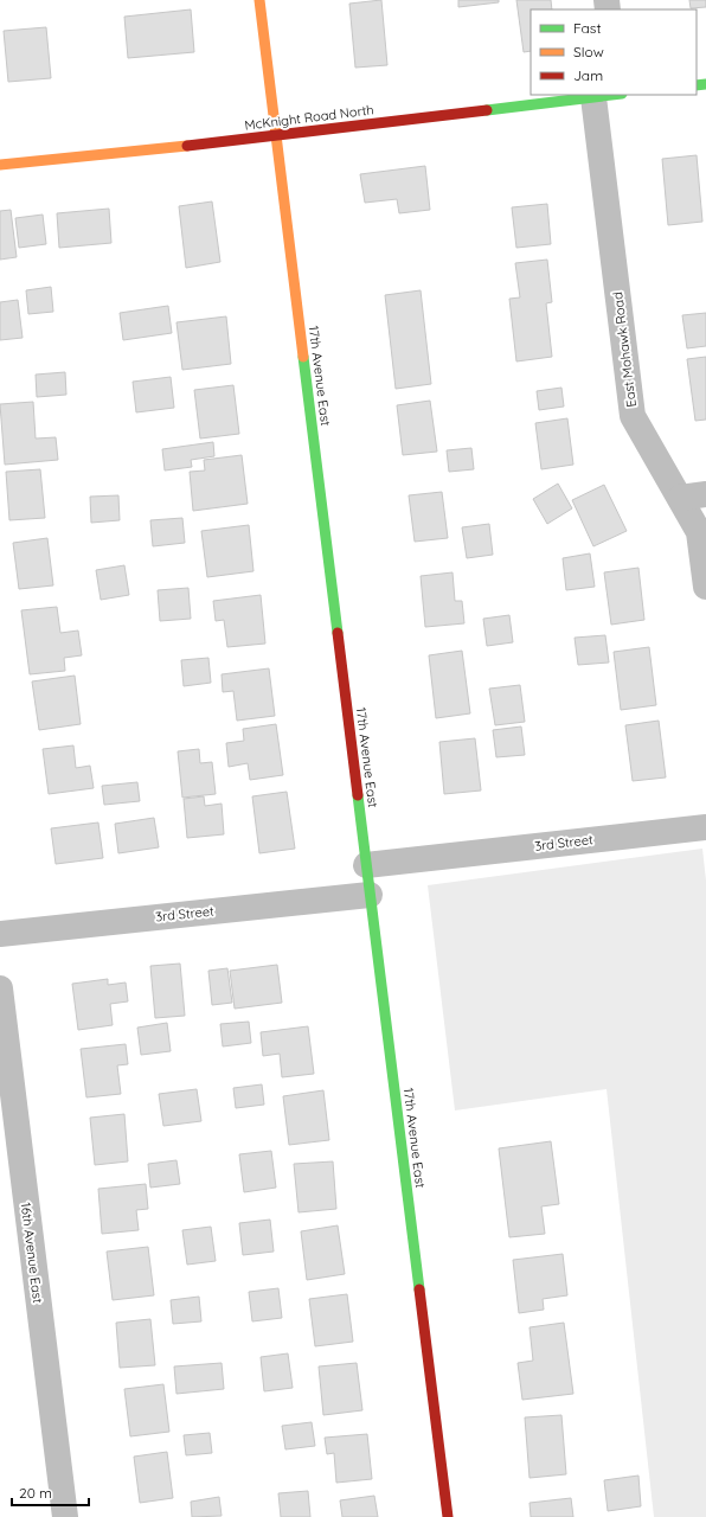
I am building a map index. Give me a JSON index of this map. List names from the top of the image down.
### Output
{
  "streets": {
    "street": [
      "McKnight Road North",
      "East Mohawk Road",
      "17th Avenue East",
      "3rd Street",
      "16th Avenue East"
    ]
  },
  "crossings": [
    ["McKnight Road North", "East Mohawk Road"],
    ["McKnight Road North", "17th Avenue East"],
    ["17th Avenue East", "3rd Street"]
  ],
  "legend": ["Fast", "Slow", "Jam"],
  "scale_bar": "20 m"
}
